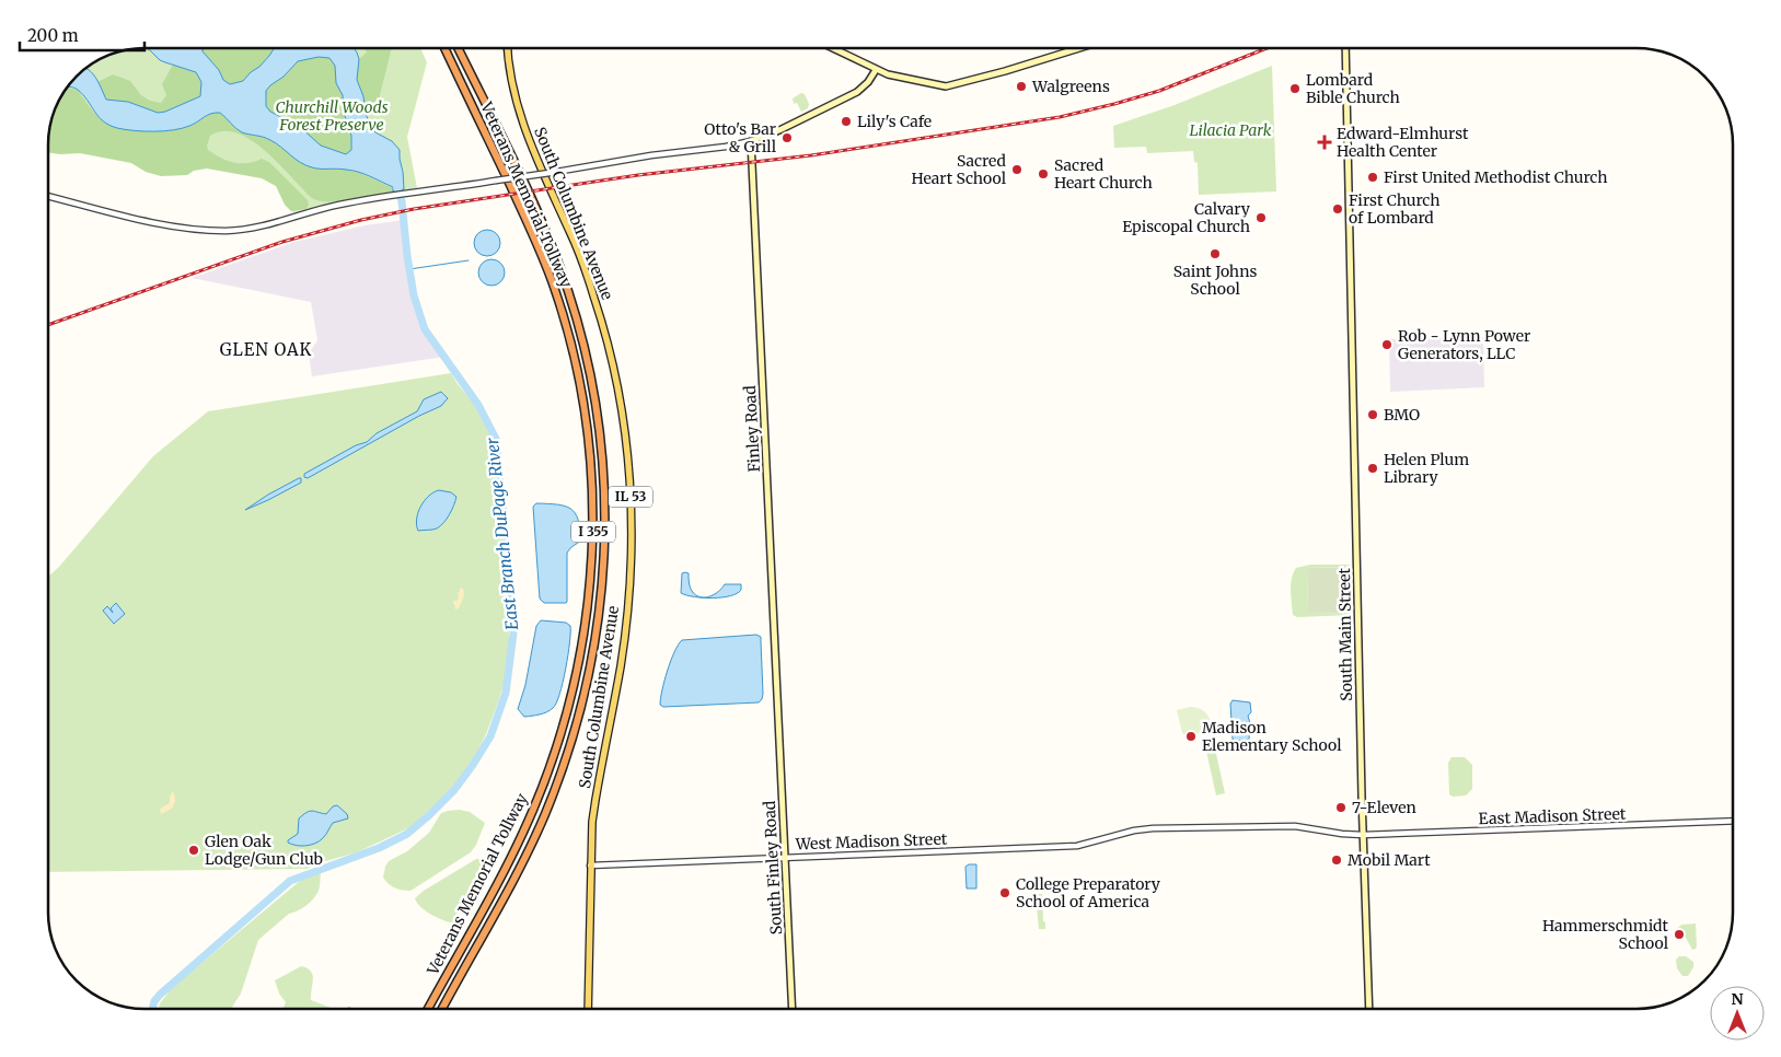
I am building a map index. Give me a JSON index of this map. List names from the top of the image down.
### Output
{
  "streets": {
    "highway": ["Veterans Memorial Tollway", "I 355"],
    "main road": [
      "South Columbine Avenue",
      "Finley Road",
      "IL 53",
      "South Main Street",
      "South Finley Road"
    ],
    "street": ["East Madison Street", "West Madison Street"]
  },
  "crossings": [
    ["South Columbine Avenue", "West Madison Street"],
    ["Finley Road", "South Finley Road"],
    ["South Main Street", "East Madison Street"],
    ["South Main Street", "West Madison Street"],
    ["East Madison Street", "West Madison Street"],
    ["West Madison Street", "South Finley Road"]
  ],
  "districts": ["GLEN OAK"],
  "water": ["East Branch DuPage River"],
  "parks": ["Churchill Woods Forest Preserve", "Lilacia Park"],
  "places": {
    "other": [
      "Walgreens",
      "Lombard Bible Church",
      "Lily's Cafe",
      "Otto's Bar & Grill",
      "Sacred Heart School",
      "Sacred Heart Church",
      "First United Methodist Church",
      "First Church of Lombard",
      "Calvary Episcopal Church",
      "Saint Johns School",
      "Rob - Lynn Power Generators, LLC",
      "BMO",
      "Helen Plum Library",
      "Madison Elementary School",
      "7-Eleven",
      "Glen Oak Lodge/Gun Club",
      "Mobil Mart",
      "College Preparatory School of America",
      "Hammerschmidt School"
    ],
    "health": ["Edward-Elmhurst Health Center"]
  },
  "scale_bar": "200 m",
  "north": "top"
}
